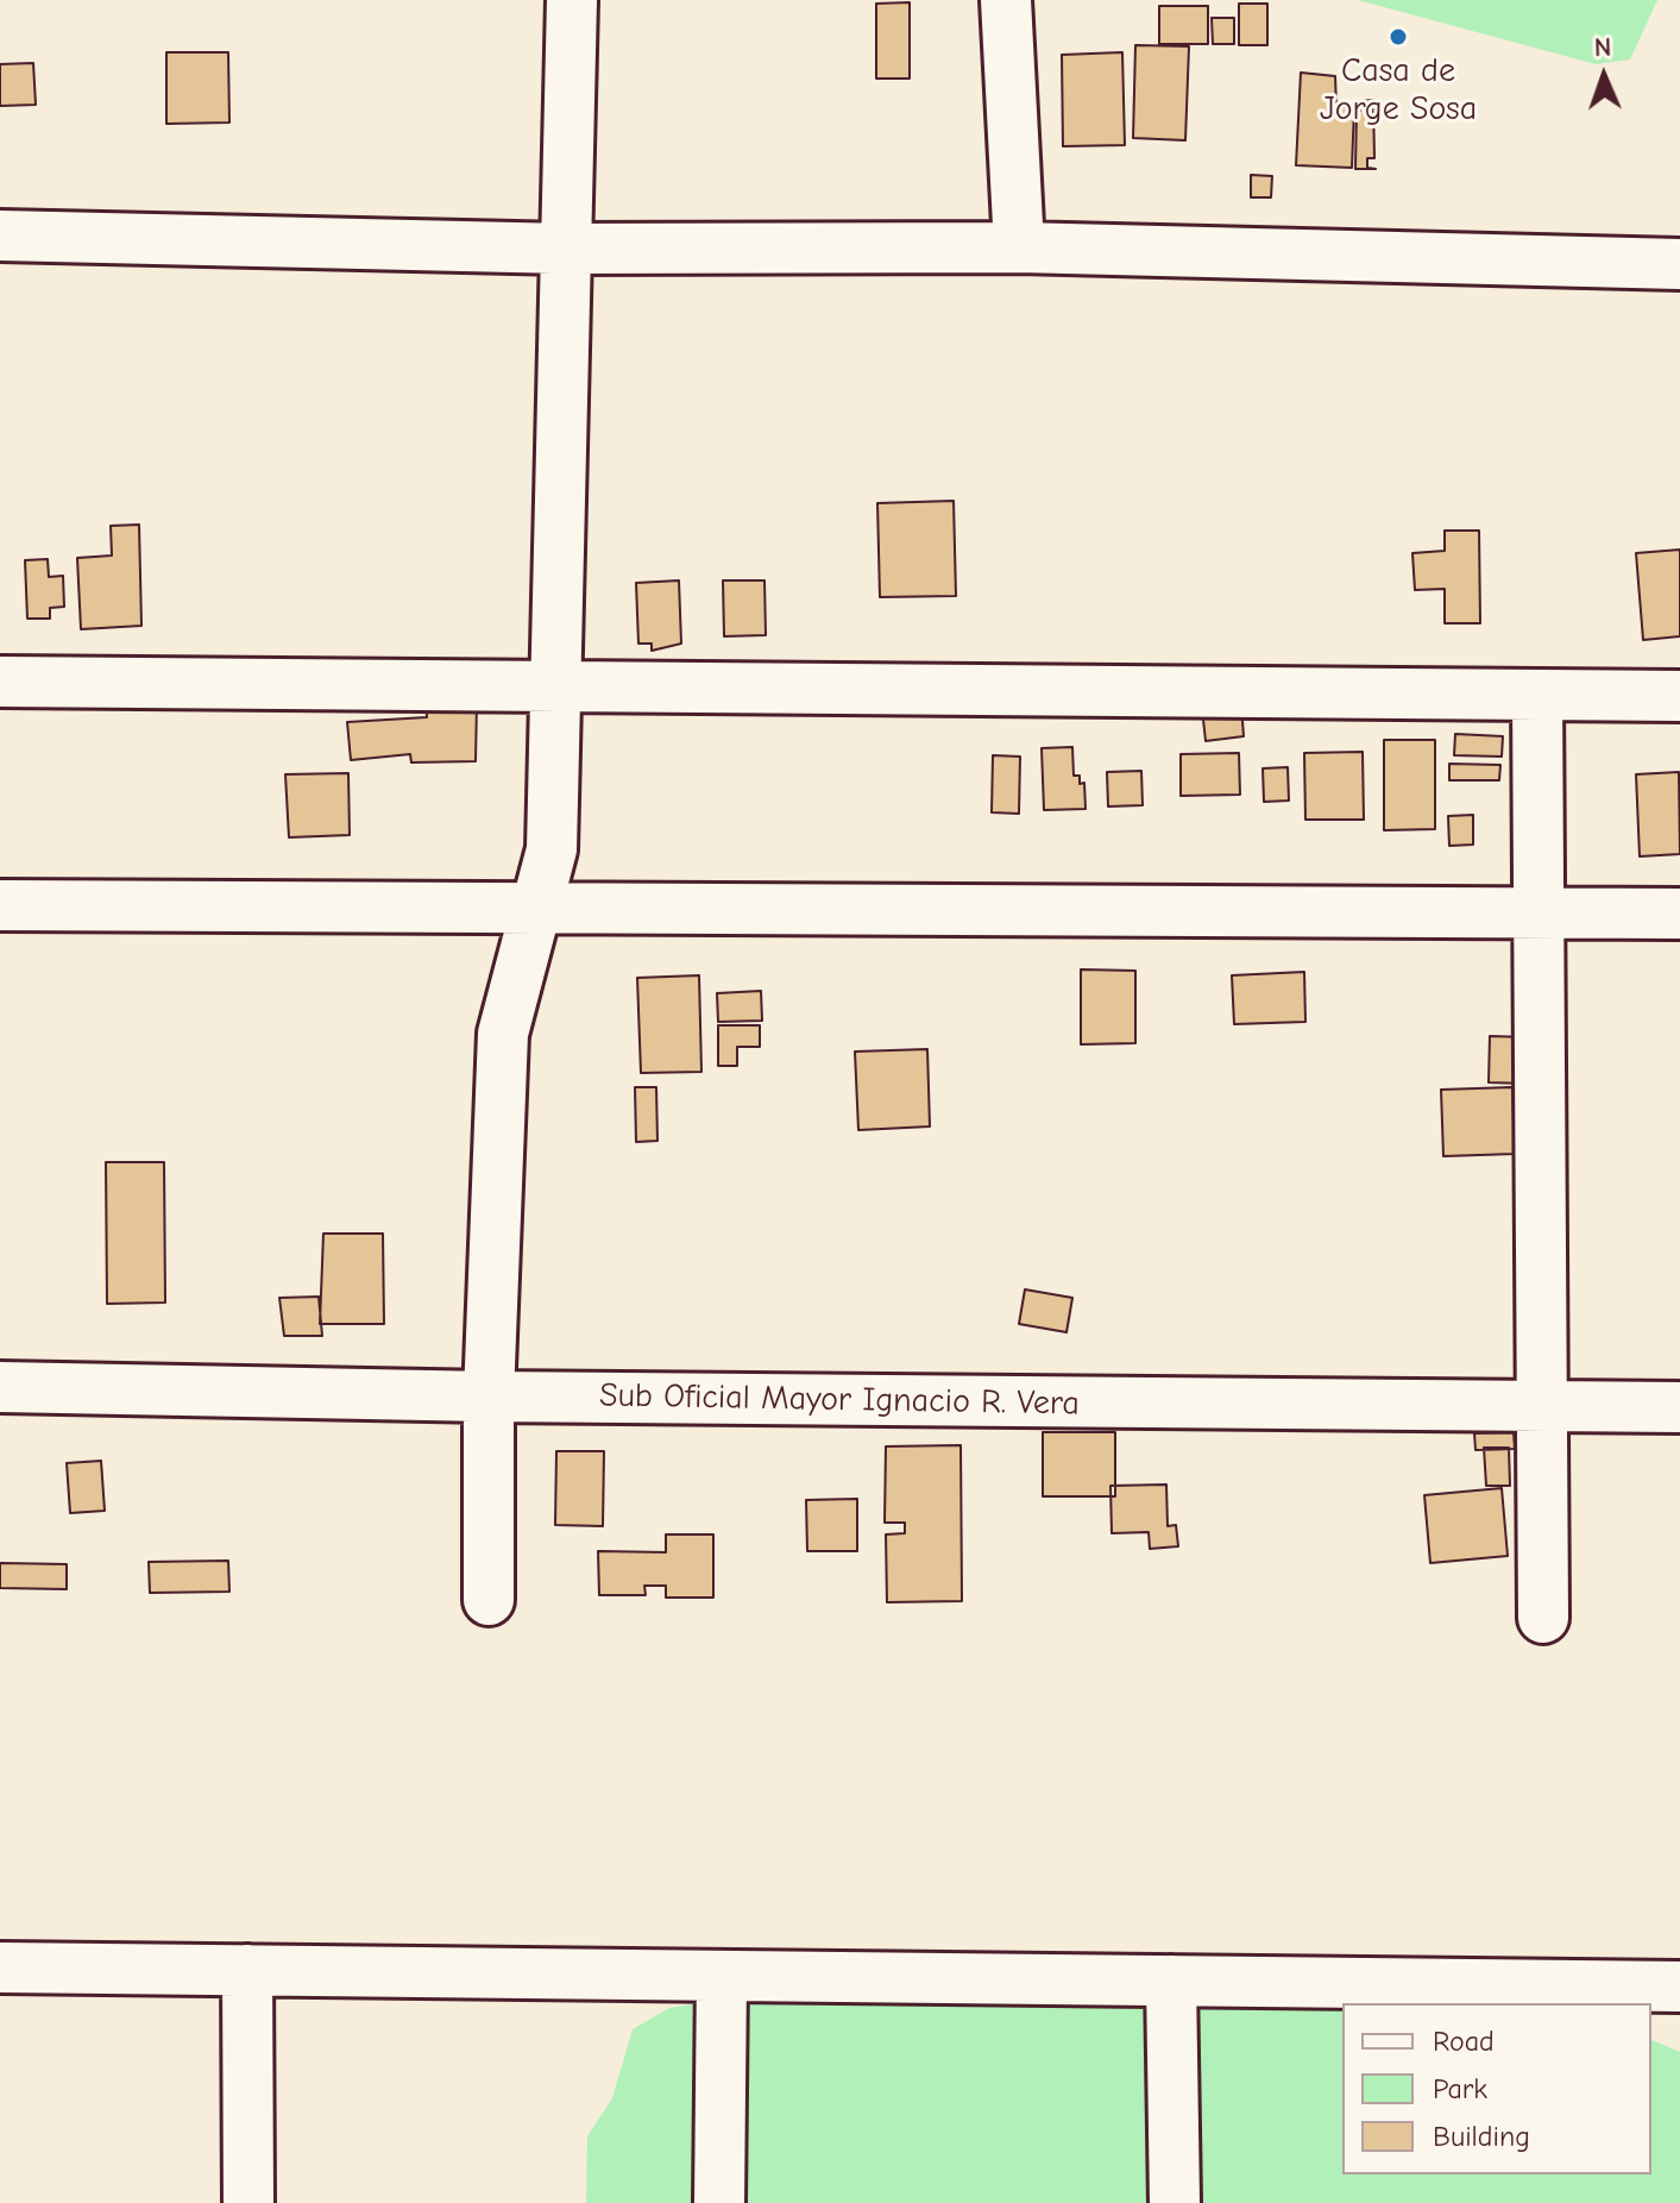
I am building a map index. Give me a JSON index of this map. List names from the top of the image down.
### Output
{
  "streets": {
    "street": ["Sub Oficial Mayor Ignacio R. Vera"]
  },
  "places": ["Casa de Jorge Sosa"],
  "legend": ["Road", "Park", "Building"],
  "north": "top"
}
